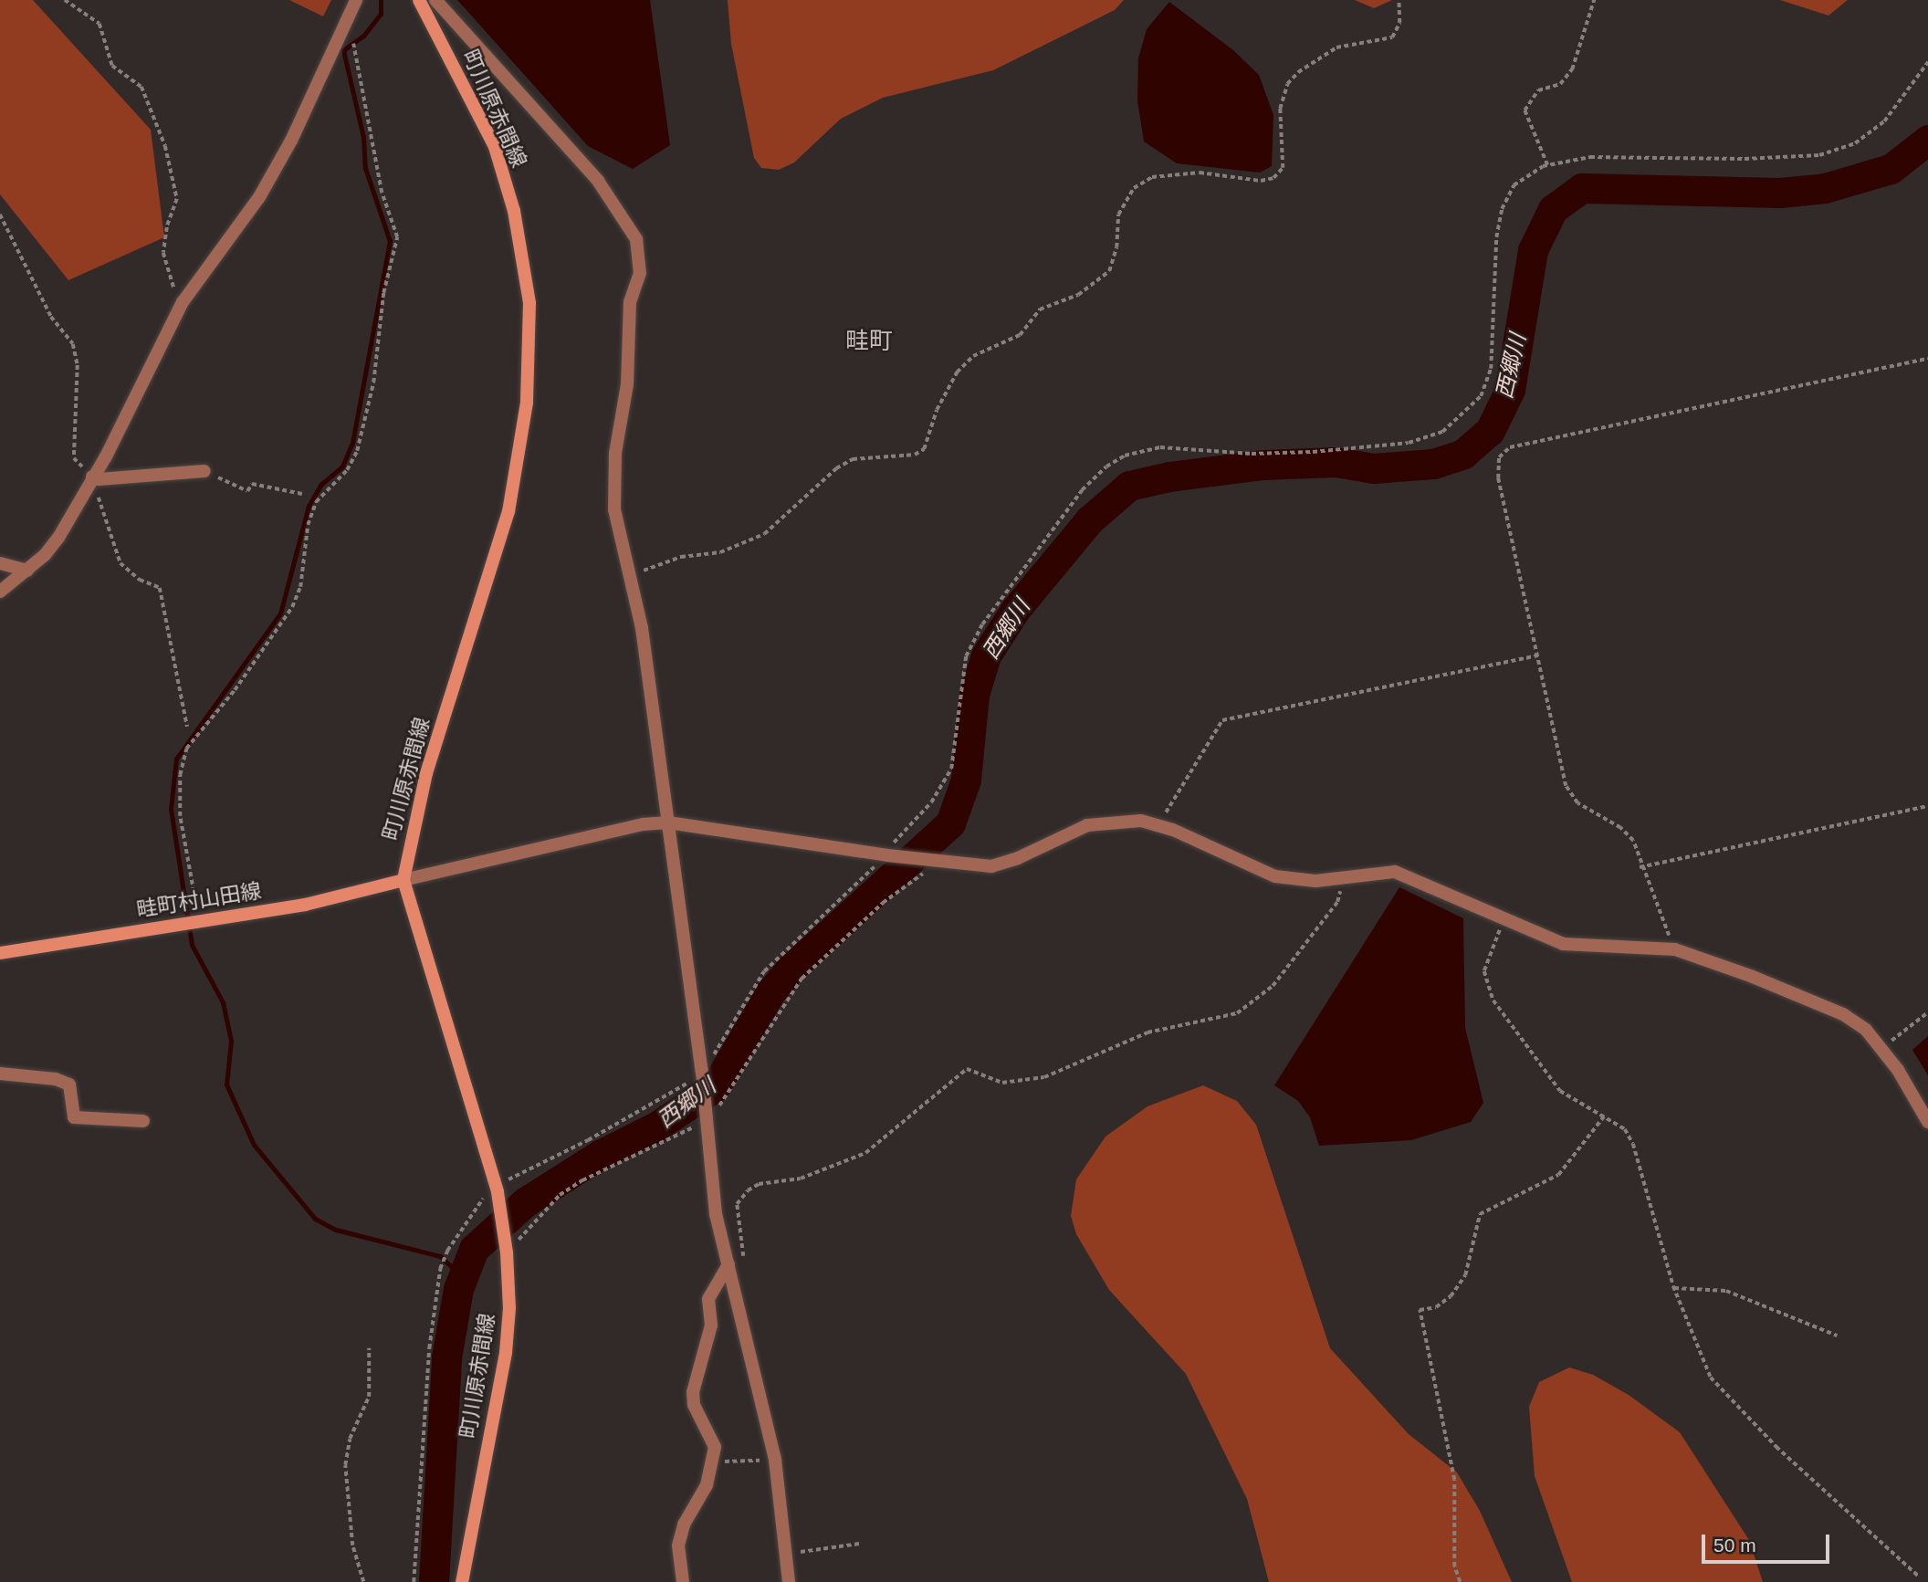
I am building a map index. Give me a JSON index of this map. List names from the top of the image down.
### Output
{
  "streets": {
    "main road": ["町川原赤間線", "畦町村山田線"]
  },
  "crossings": [
    ["町川原赤間線", "畦町村山田線"]
  ],
  "districts": ["畦町"],
  "water": ["西郷川"],
  "scale_bar": "50 m"
}
